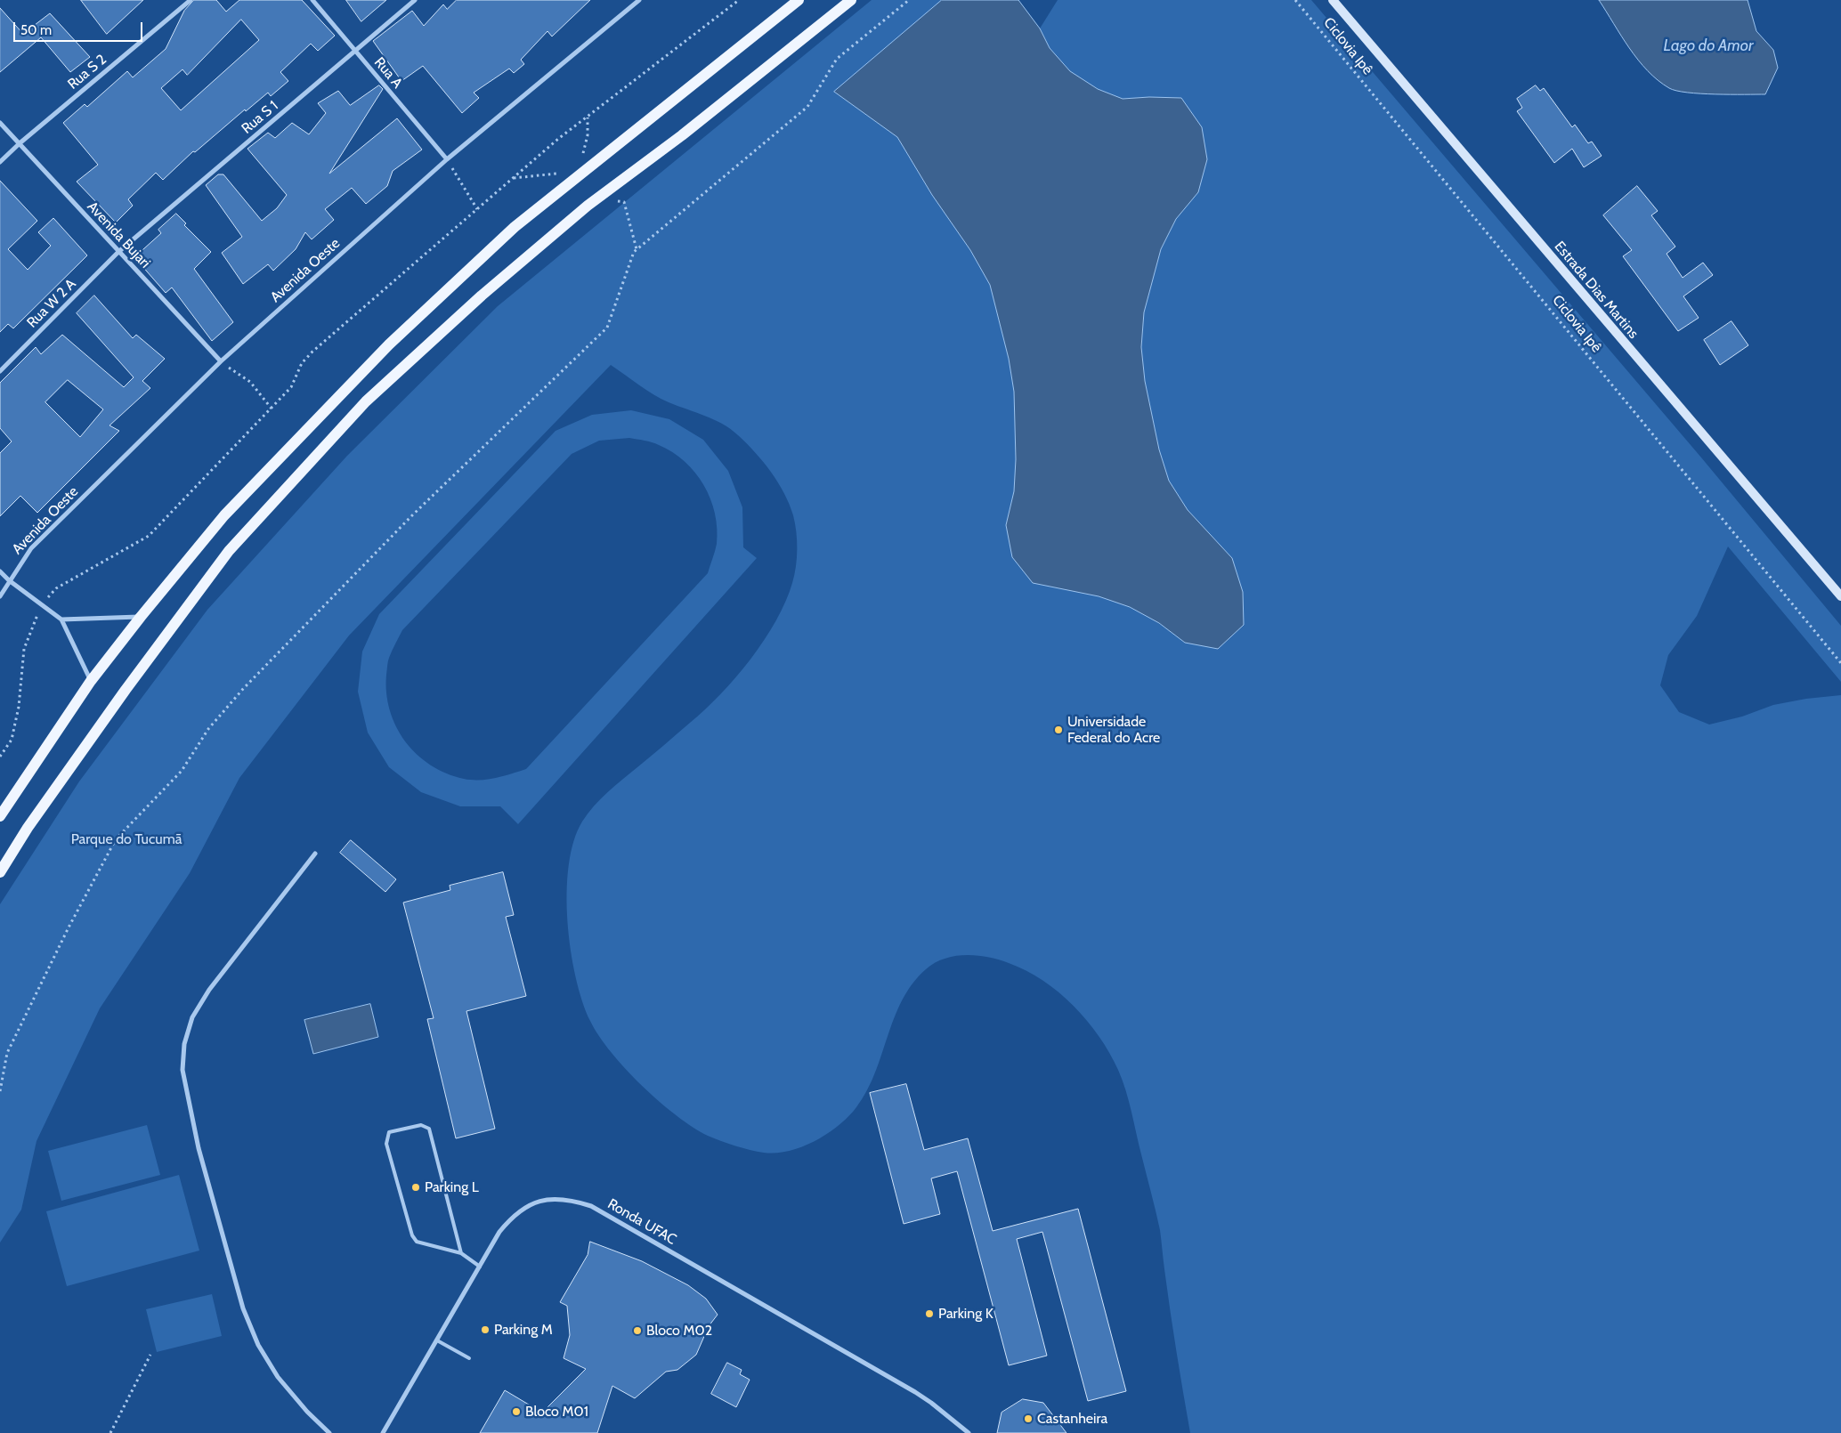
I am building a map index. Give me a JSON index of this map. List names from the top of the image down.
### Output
{
  "streets": {
    "street": [
      "Rua S 2",
      "Rua A",
      "Rua S 1",
      "Avenida Bujari",
      "Avenida Oeste",
      "Estrada Dias Martins",
      "Rua W 2 A",
      "Ronda UFAC"
    ],
    "path": ["Ciclovia Ipê"]
  },
  "crossings": [
    ["Rua S 2", "Avenida Bujari"],
    ["Rua A", "Rua S 1"],
    ["Rua A", "Avenida Oeste"],
    ["Rua S 1", "Avenida Bujari"],
    ["Rua S 1", "Rua W 2 A"],
    ["Avenida Bujari", "Avenida Oeste"],
    ["Avenida Bujari", "Rua W 2 A"]
  ],
  "water": ["Lago do Amor"],
  "parks": ["Parque do Tucumã"],
  "places": [
    "Universidade Federal do Acre",
    "Parking L",
    "Parking K",
    "Parking M",
    "Bloco M02",
    "Bloco M01",
    "Castanheira"
  ],
  "scale_bar": "50 m"
}
